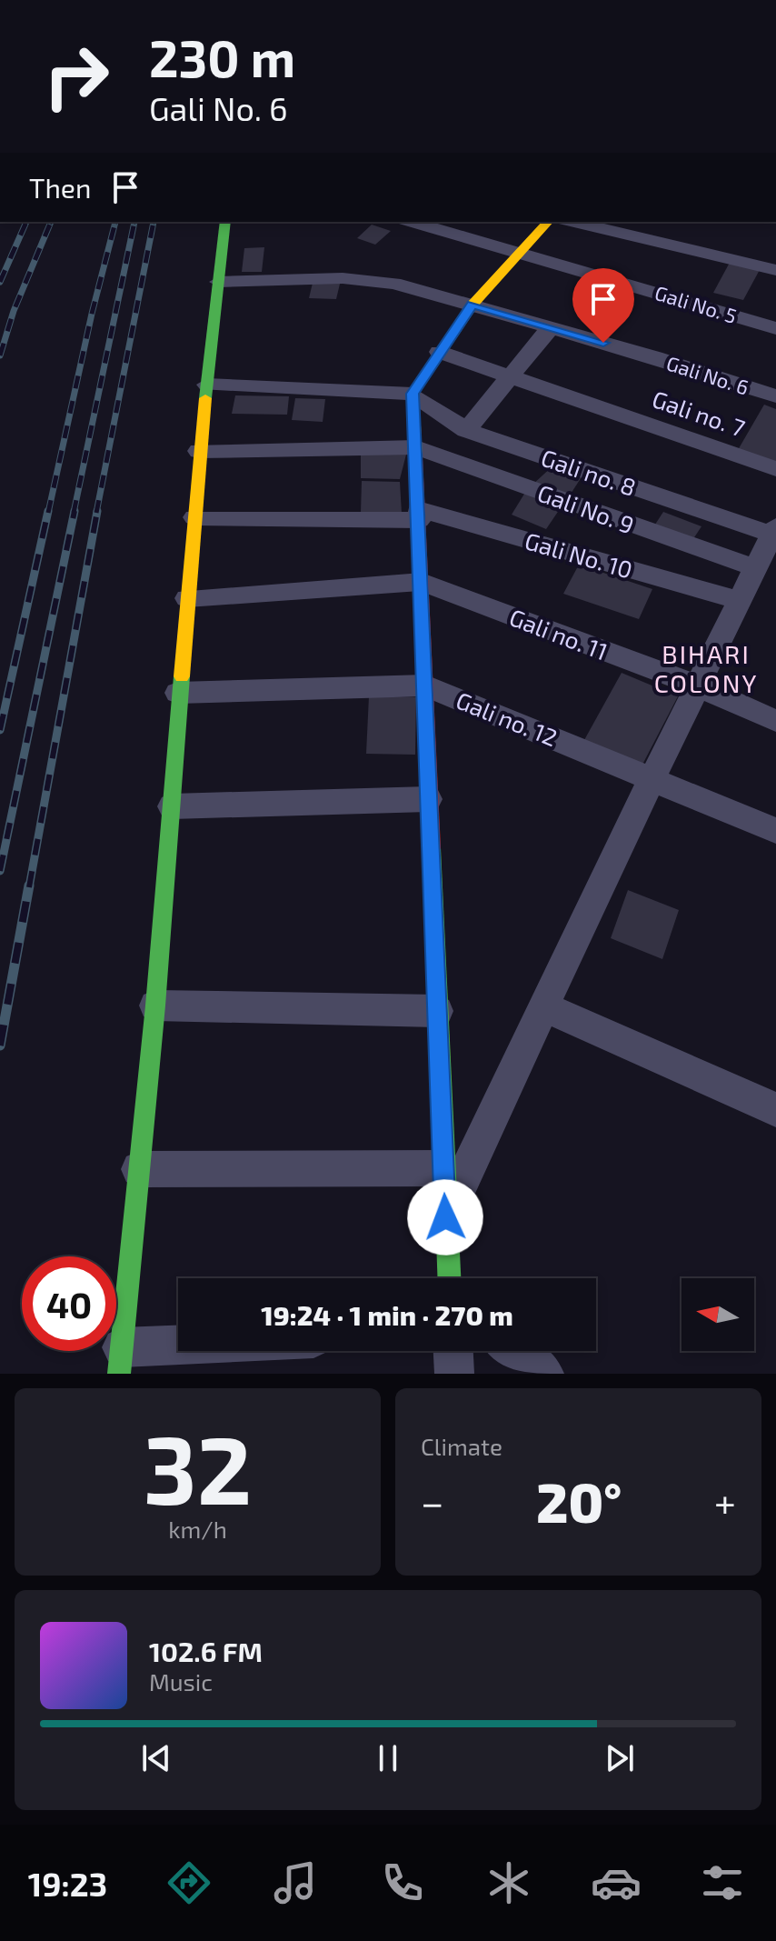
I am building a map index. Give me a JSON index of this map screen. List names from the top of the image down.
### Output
{
  "streets": {
    "street": [
      "Gali No. 5",
      "Gali No. 6",
      "Gali no. 7",
      "Gali no. 8",
      "Gali No. 9",
      "Gali No. 10",
      "Gali no. 11",
      "Gali no. 12"
    ]
  },
  "districts": ["BIHARI COLONY"],
  "north": "left",
  "page": {
    "turn": ["230 m", "Gali No. 6"],
    "then": "Then",
    "limit": "40",
    "trip": "19:24 · 1 min · 270 m",
    "tile": [
      ["32", "km/h"],
      "Climate"
    ],
    "heat": ["−", "20°", "+"],
    "song": ["102.6 FM", "Music"],
    "tabs": "19:23"
  }
}
